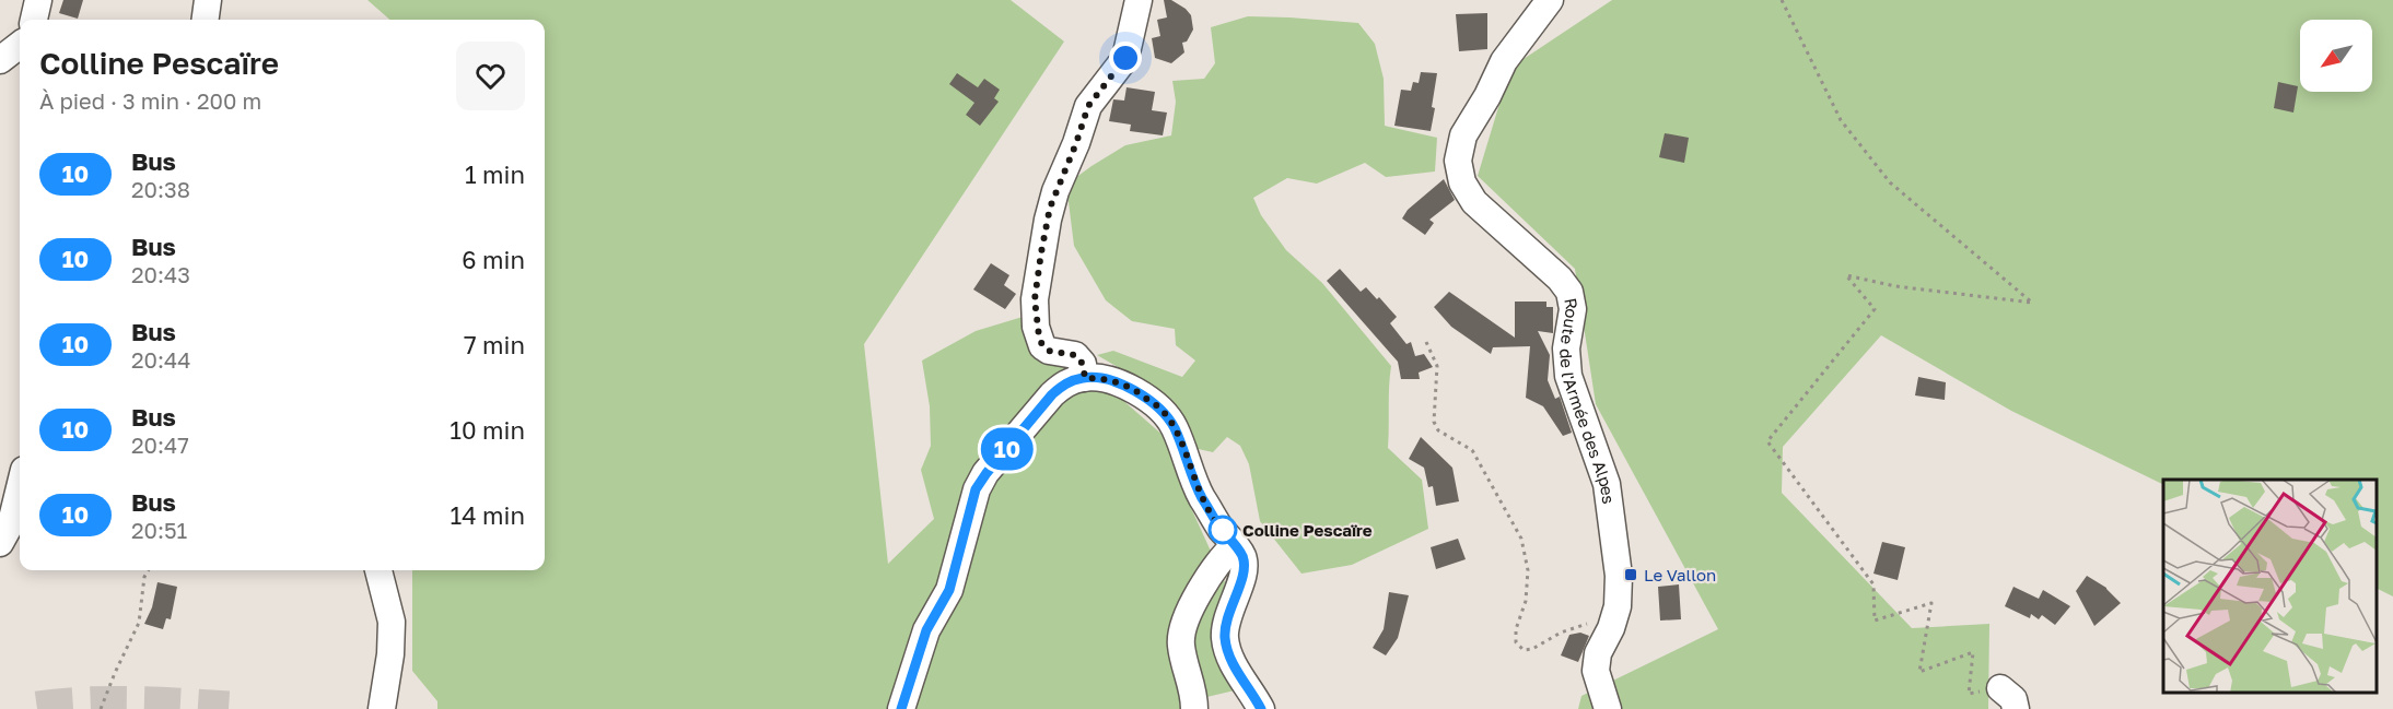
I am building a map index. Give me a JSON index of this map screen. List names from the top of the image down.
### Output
{
  "streets": {
    "street": ["Route de l'Armée des Alpes"]
  },
  "places": {
    "other": ["Colline Pescaïre"],
    "transit": ["Le Vallon"]
  },
  "lines": ["bus line 10"],
  "north": "bottom left",
  "page": {
    "on_map": "10",
    "heading": ["Colline Pescaïre", "À pied · 3 min · 200 m"],
    "list": [
      {
        "mark": "10",
        "name": "Bus",
        "note": "20:38",
        "value": "1 min"
      },
      {
        "mark": "10",
        "name": "Bus",
        "note": "20:43",
        "value": "6 min"
      },
      {
        "mark": "10",
        "name": "Bus",
        "note": "20:44",
        "value": "7 min"
      },
      {
        "mark": "10",
        "name": "Bus",
        "note": "20:47",
        "value": "10 min"
      },
      {
        "mark": "10",
        "name": "Bus",
        "note": "20:51",
        "value": "14 min"
      }
    ]
  }
}
